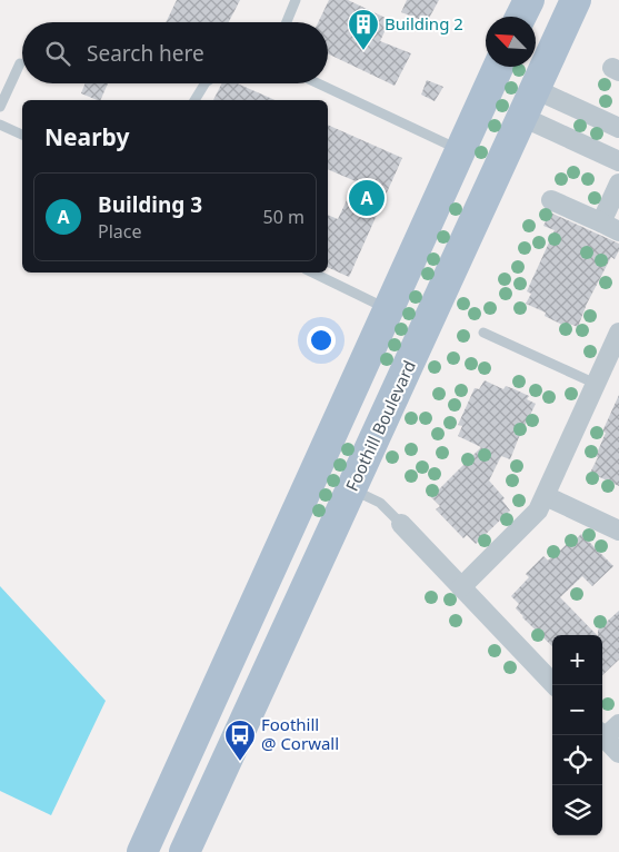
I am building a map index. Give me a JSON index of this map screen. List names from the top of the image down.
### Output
{
  "streets": {
    "main road": ["Foothill Boulevard"]
  },
  "places": {
    "building": ["Building 2"],
    "bus stop": ["Foothill @ Corwall"]
  },
  "north": "top left",
  "page": {
    "search": "Search here",
    "heading": "Nearby",
    "list": [
      {
        "mark": "A",
        "name": "Building 3",
        "note": "Place",
        "value": "50 m"
      }
    ],
    "pins": "A",
    "map_buttons": ["+", "−"]
  }
}
